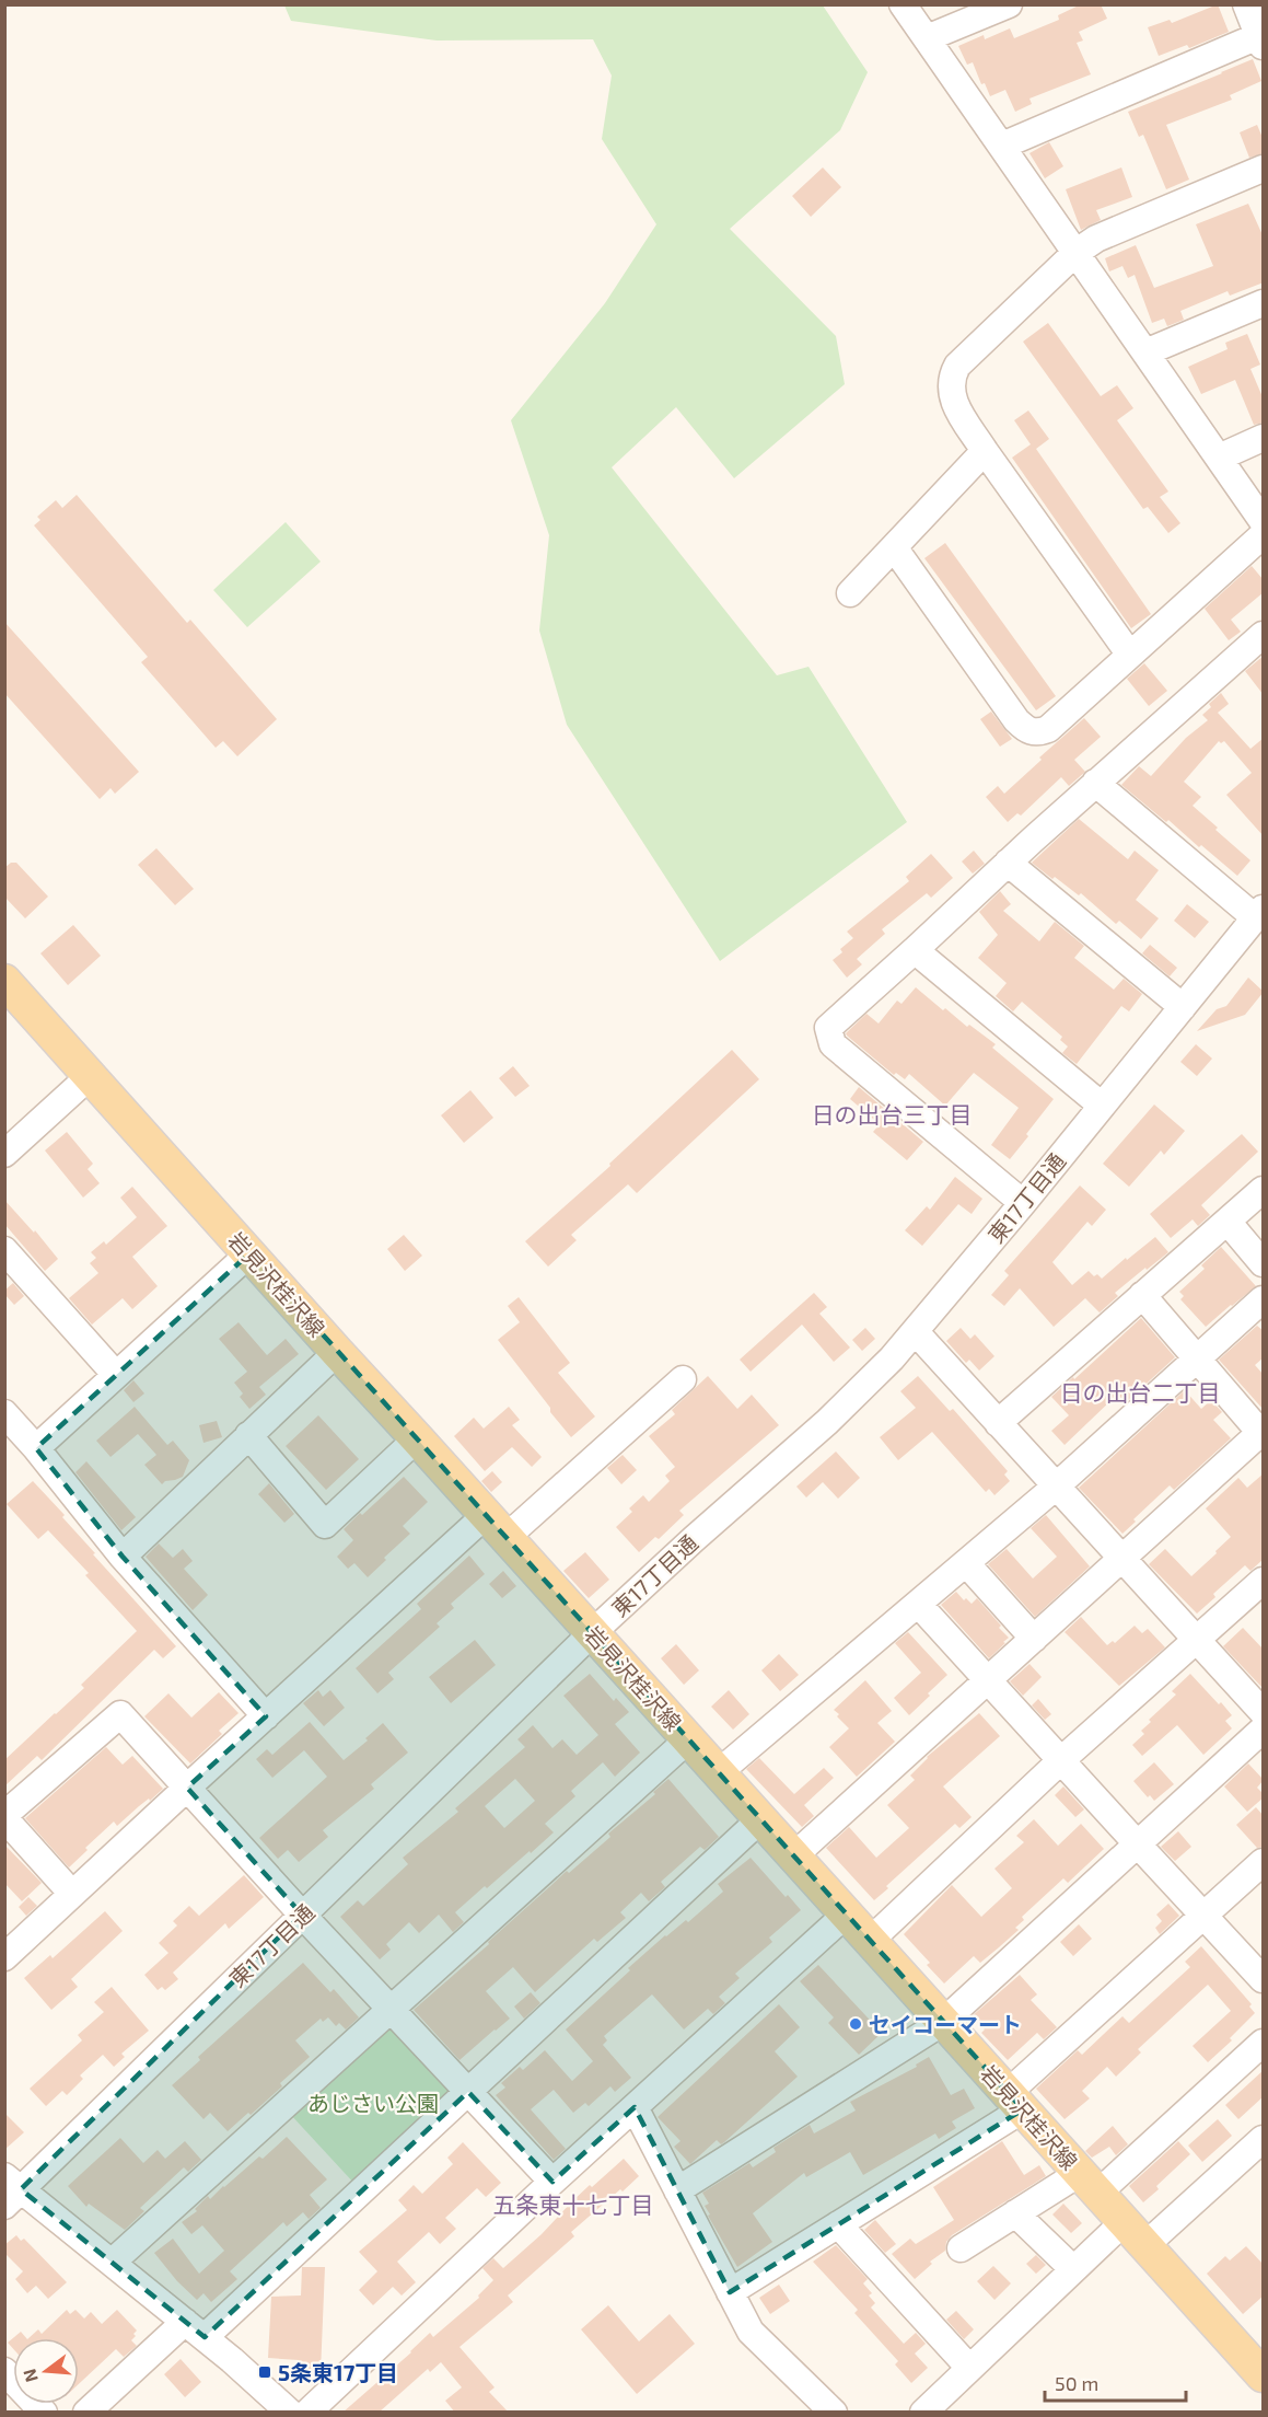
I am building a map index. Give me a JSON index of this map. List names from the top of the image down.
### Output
{
  "streets": {
    "main road": ["岩見沢桂沢線"],
    "street": ["東17丁目通"]
  },
  "crossings": [
    ["東17丁目通", "岩見沢桂沢線"]
  ],
  "districts": ["日の出台三丁目", "日の出台二丁目", "五条東十七丁目"],
  "parks": ["あじさい公園"],
  "places": {
    "other": ["セイコーマート"],
    "transit": ["5条東17丁目"]
  },
  "scale_bar": "50 m",
  "north": "left"
}
